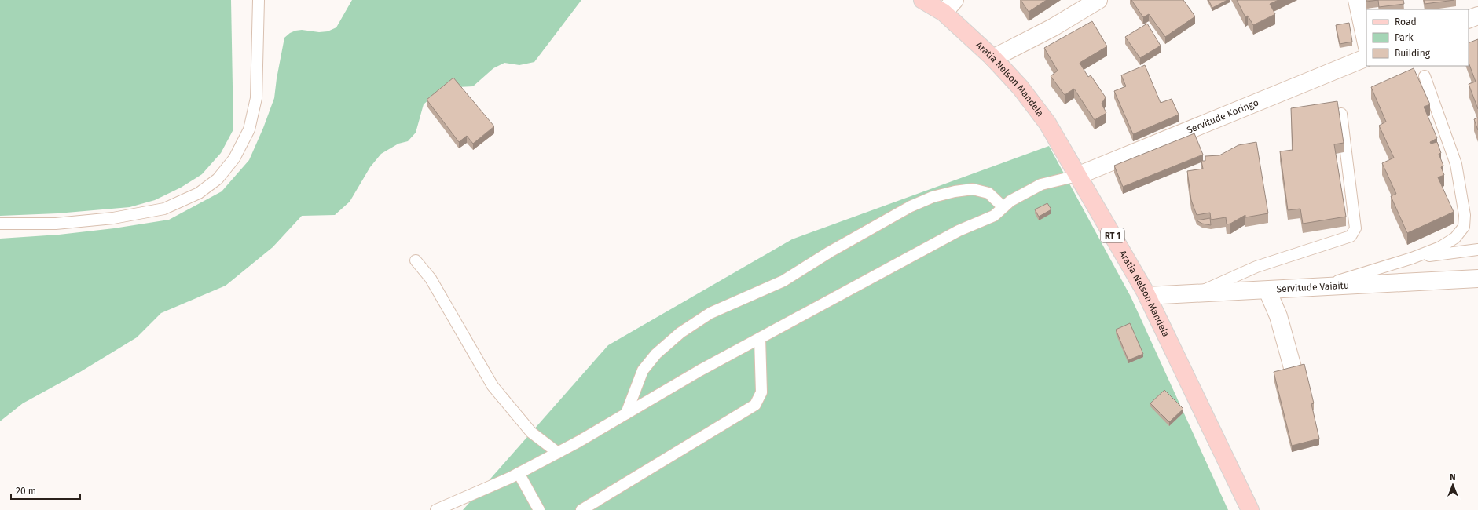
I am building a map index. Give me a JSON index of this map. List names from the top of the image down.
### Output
{
  "streets": {
    "main road": ["Aratia Nelson Mandela", "RT 1"],
    "street": ["Servitude Koringo", "Servitude Vaiaitu"]
  },
  "crossings": [
    ["Aratia Nelson Mandela", "Servitude Koringo"],
    ["Aratia Nelson Mandela", "Servitude Vaiaitu"]
  ],
  "legend": ["Road", "Park", "Building"],
  "scale_bar": "20 m",
  "north": "top"
}
